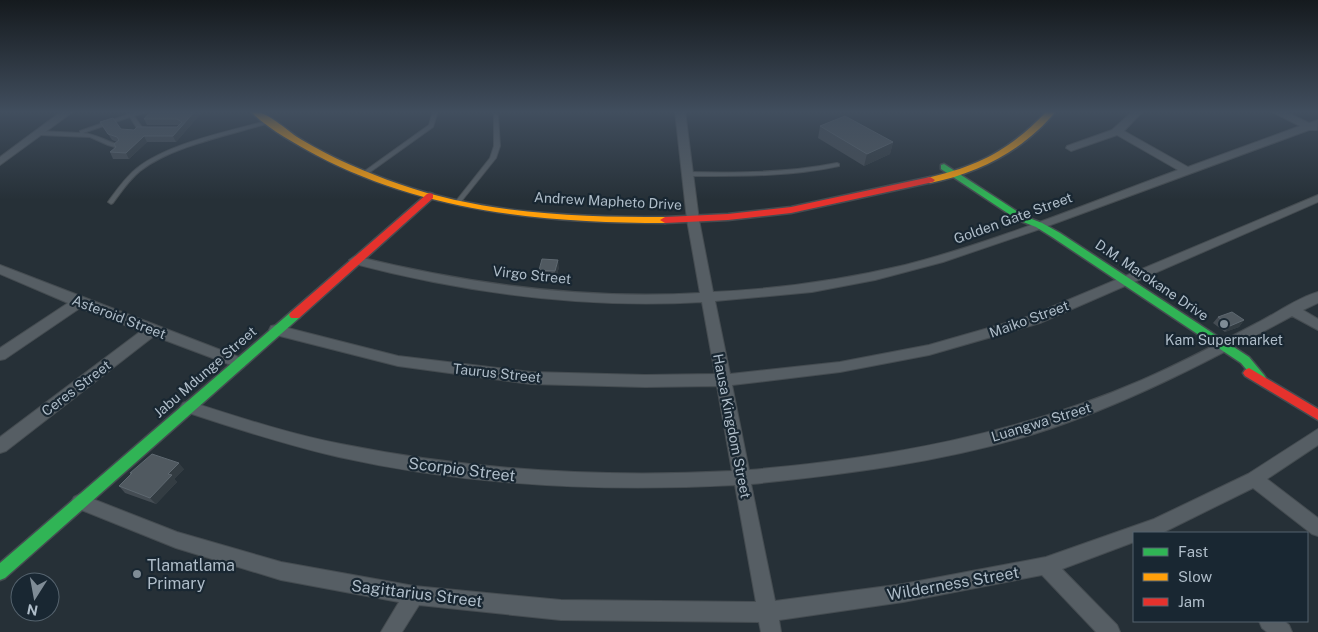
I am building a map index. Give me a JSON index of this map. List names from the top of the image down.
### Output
{
  "streets": {
    "main road": ["Andrew Mapheto Drive", "D.M. Marokane Drive", "Jabu Mdunge Street"],
    "street": [
      "Golden Gate Street",
      "Virgo Street",
      "Asteroid Street",
      "Maiko Street",
      "Taurus Street",
      "Ceres Street",
      "Luangwa Street",
      "Hausa Kingdom Street",
      "Scorpio Street",
      "Wilderness Street",
      "Sagittarius Street"
    ]
  },
  "crossings": [
    ["Andrew Mapheto Drive", "D.M. Marokane Drive"],
    ["Andrew Mapheto Drive", "Jabu Mdunge Street"],
    ["Andrew Mapheto Drive", "Hausa Kingdom Street"],
    ["Golden Gate Street", "Virgo Street"],
    ["Golden Gate Street", "D.M. Marokane Drive"],
    ["Golden Gate Street", "Hausa Kingdom Street"],
    ["Virgo Street", "Jabu Mdunge Street"],
    ["Virgo Street", "Hausa Kingdom Street"],
    ["D.M. Marokane Drive", "Maiko Street"],
    ["D.M. Marokane Drive", "Luangwa Street"],
    ["Asteroid Street", "Jabu Mdunge Street"],
    ["Asteroid Street", "Ceres Street"],
    ["Maiko Street", "Taurus Street"],
    ["Maiko Street", "Hausa Kingdom Street"],
    ["Jabu Mdunge Street", "Taurus Street"],
    ["Jabu Mdunge Street", "Scorpio Street"],
    ["Jabu Mdunge Street", "Sagittarius Street"],
    ["Taurus Street", "Hausa Kingdom Street"],
    ["Luangwa Street", "Hausa Kingdom Street"],
    ["Luangwa Street", "Scorpio Street"],
    ["Hausa Kingdom Street", "Scorpio Street"],
    ["Hausa Kingdom Street", "Wilderness Street"],
    ["Hausa Kingdom Street", "Sagittarius Street"],
    ["Wilderness Street", "Sagittarius Street"]
  ],
  "places": ["Kam Supermarket", "Tlamatlama Primary"],
  "legend": ["Fast", "Slow", "Jam"],
  "north": "bottom"
}
